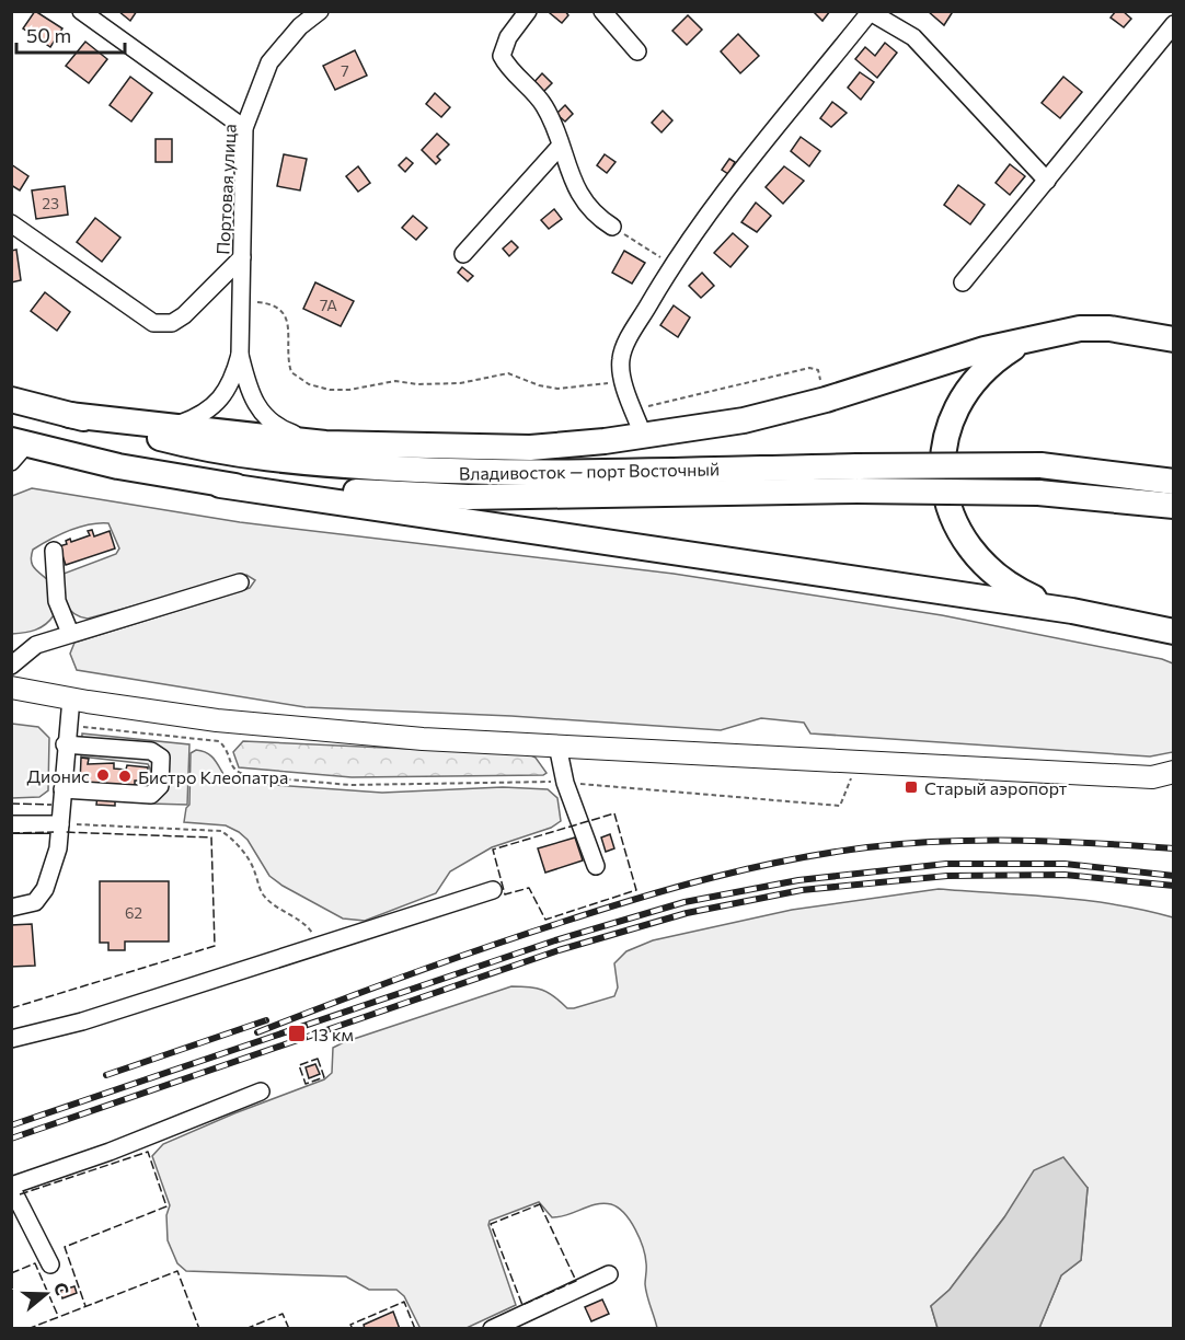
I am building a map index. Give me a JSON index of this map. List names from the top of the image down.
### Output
{
  "streets": {
    "highway": ["Владивосток — порт Восточный"],
    "street": ["Портовая улица"]
  },
  "places": {
    "other": ["Дионис", "Бистро Клеопатра"],
    "transit": ["Старый аэропорт", "13 км"]
  },
  "house_numbers": [
    "7",
    "23",
    "7А",
    "62"
  ],
  "scale_bar": "50 m",
  "north": "right"
}
